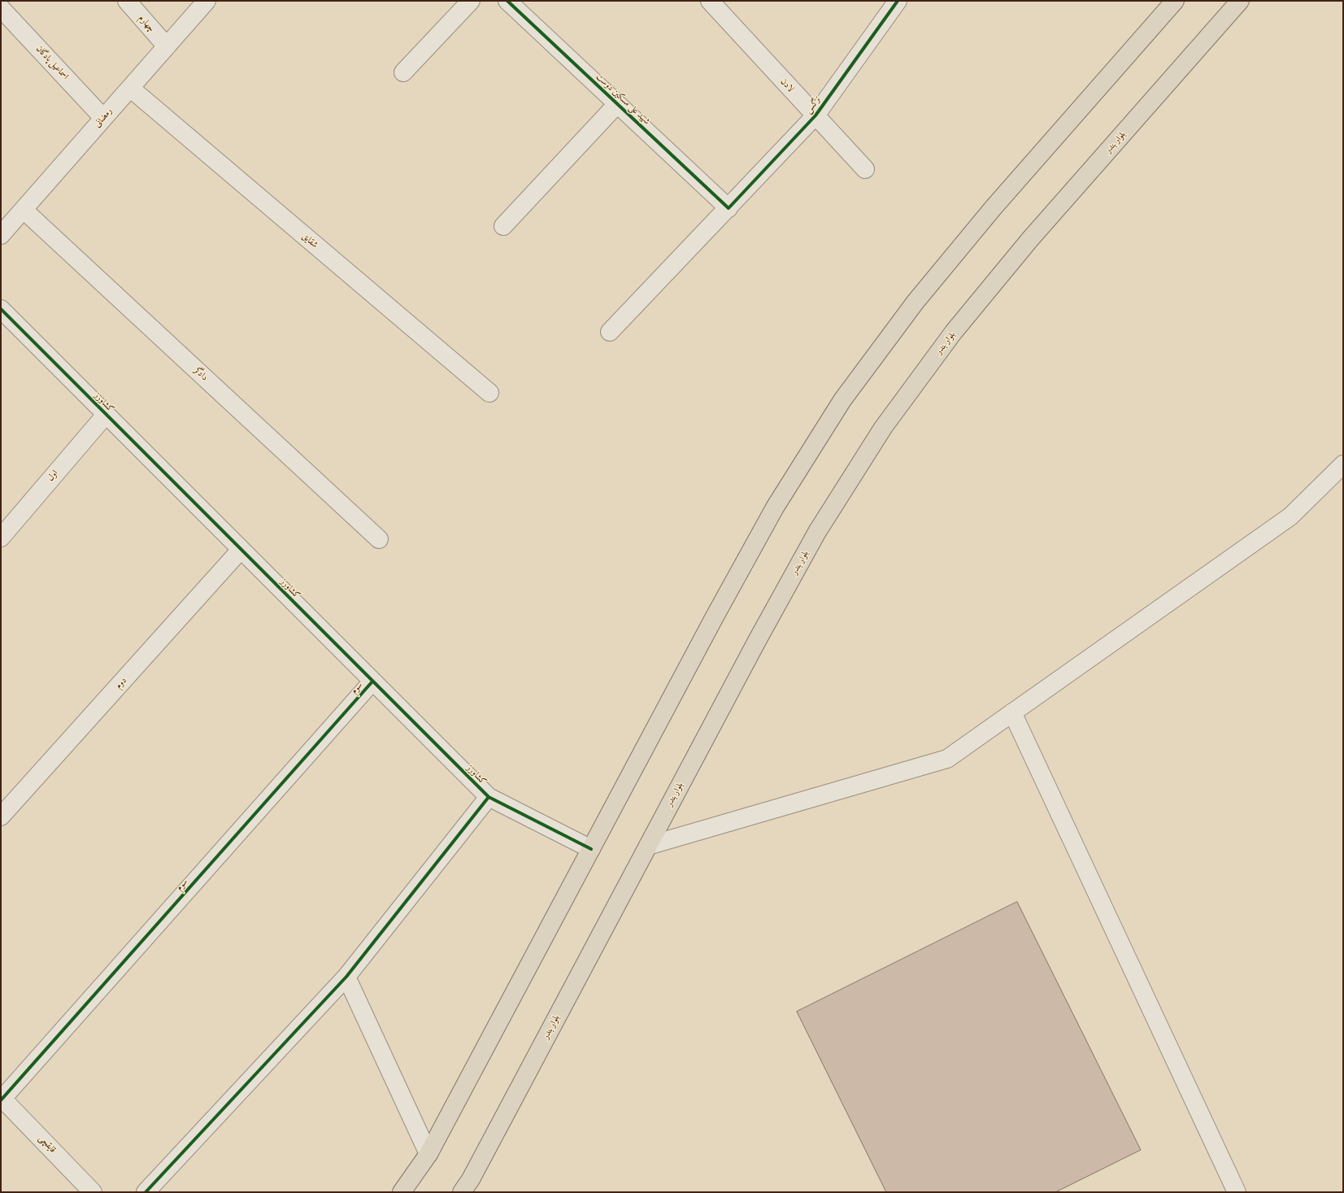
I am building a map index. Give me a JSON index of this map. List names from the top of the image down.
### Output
{
  "streets": {
    "main road": ["بلوار بندر"],
    "street": [
      "چهارم",
      "اسماعیل پادگان",
      "لادن",
      "شهید علی مسکین دوست",
      "نرگس",
      "رمضانی",
      "شقایق",
      "دادگر",
      "کشاورز",
      "اول",
      "دوم",
      "سوم",
      "قایقچی"
    ]
  },
  "crossings": [
    ["چهارم", "رمضانی"],
    ["اسماعیل پادگان", "رمضانی"],
    ["لادن", "نرگس"],
    ["شهید علی مسکین دوست", "نرگس"],
    ["رمضانی", "شقایق"],
    ["رمضانی", "دادگر"],
    ["کشاورز", "اول"],
    ["کشاورز", "دوم"],
    ["کشاورز", "سوم"],
    ["سوم", "قایقچی"]
  ]
}
